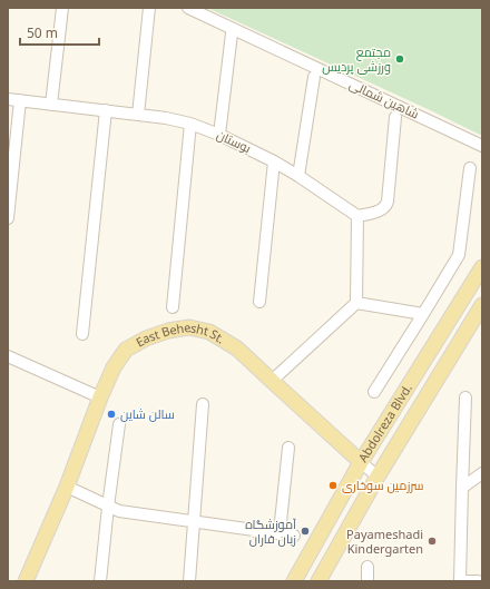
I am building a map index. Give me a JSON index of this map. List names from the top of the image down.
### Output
{
  "streets": {
    "main road": ["East Behesht St.", "Abdolreza Blvd."],
    "street": ["شاهین شمالی", "بوستان"]
  },
  "crossings": [
    ["East Behesht St.", "Abdolreza Blvd."]
  ],
  "places": [
    "مجتمع ورزشی پردیس",
    "سالن شاین",
    "سرزمین سوخاری",
    "آموزشگاه زبان فاران",
    "Payameshadi Kindergarten"
  ],
  "scale_bar": "50 m"
}
